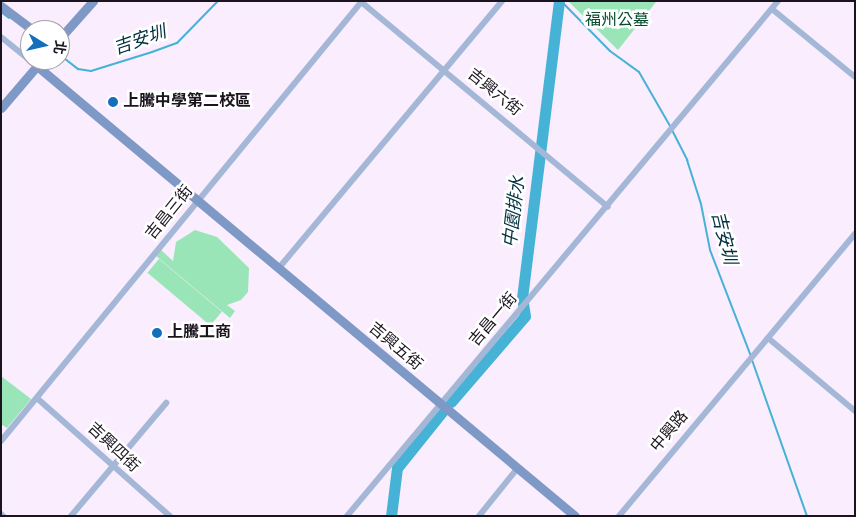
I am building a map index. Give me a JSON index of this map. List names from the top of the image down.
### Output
{
  "streets": {
    "street": [
      "吉興六街",
      "吉昌三街",
      "吉昌一街",
      "吉興五街",
      "中興路",
      "吉興四街"
    ]
  },
  "crossings": [
    ["吉興六街", "吉昌三街"],
    ["吉興六街", "吉昌一街"],
    ["吉昌三街", "吉興五街"],
    ["吉昌三街", "吉興四街"],
    ["吉昌一街", "吉興五街"]
  ],
  "water": ["吉安圳", "中園排水"],
  "parks": ["福州公墓"],
  "places": ["上騰中學第二校區", "上騰工商"],
  "north": "right"
}
